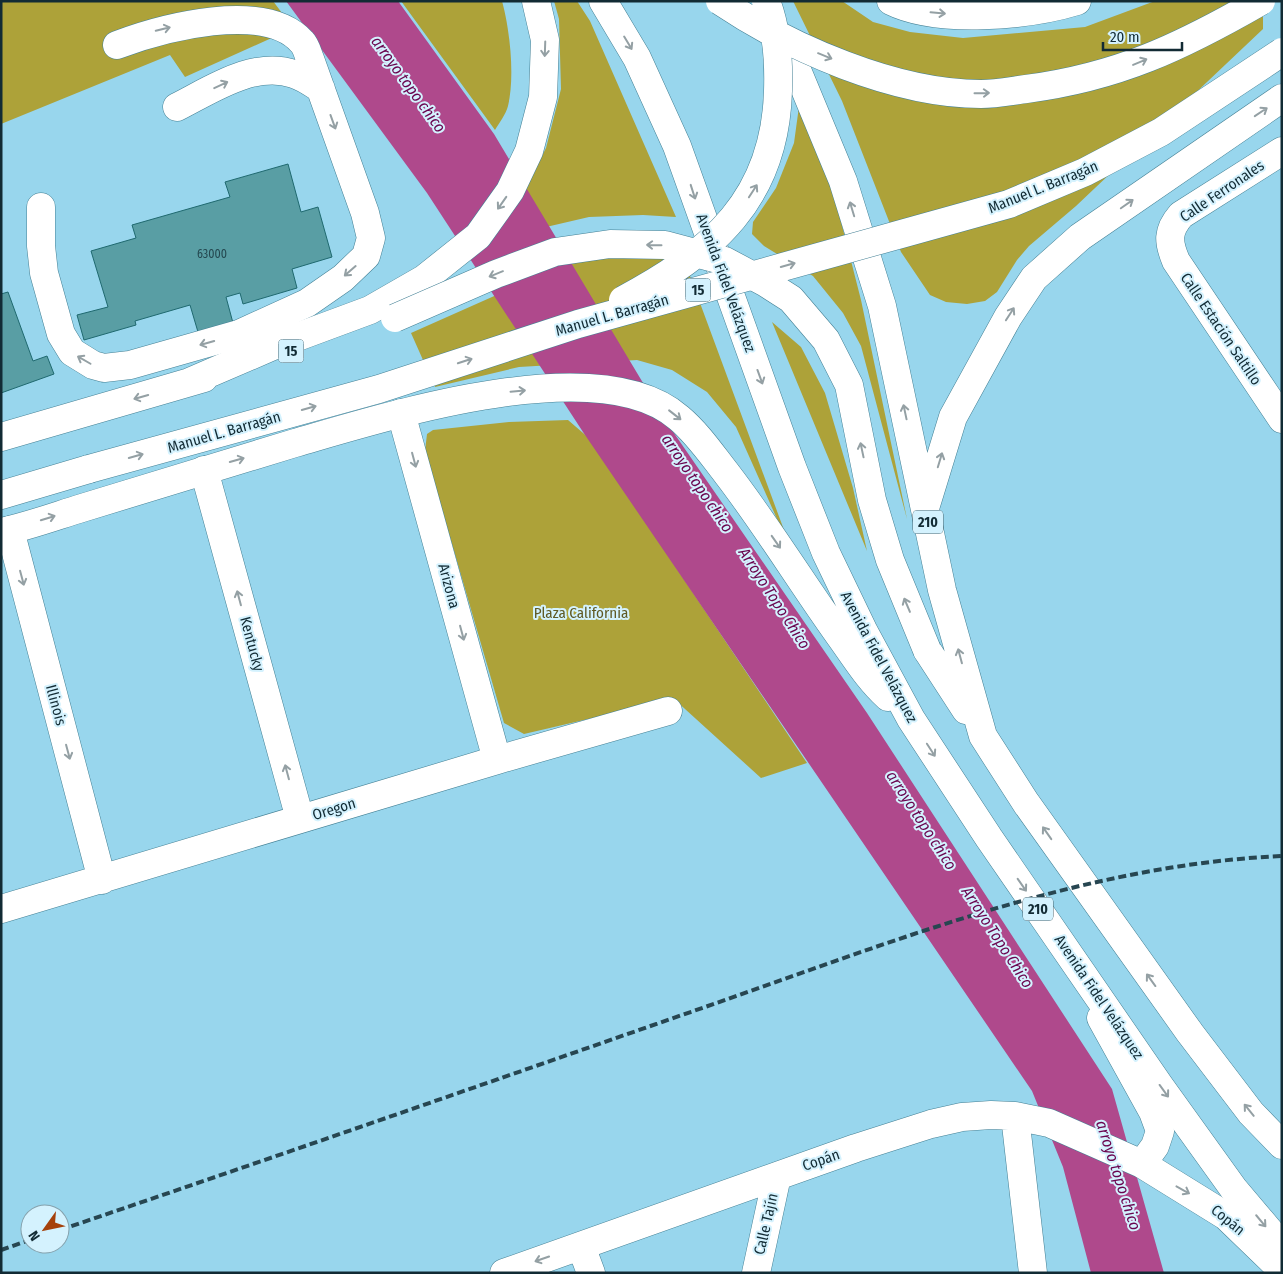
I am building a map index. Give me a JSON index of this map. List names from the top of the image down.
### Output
{
  "streets": {
    "main road": [
      "Manuel L. Barragán",
      "Calle Ferronales",
      "Avenida Fidel Velázquez",
      "15",
      "Calle Estación Saltillo",
      "210",
      "Arizona",
      "Kentucky",
      "Illinois",
      "Oregon",
      "Copán",
      "Calle Tajín"
    ]
  },
  "crossings": [
    ["Calle Ferronales", "Calle Estación Saltillo"],
    ["15", "210"],
    ["Arizona", "Oregon"],
    ["Kentucky", "Oregon"],
    ["Illinois", "Oregon"],
    ["Copán", "Calle Tajín"]
  ],
  "one_way": ["Arizona", "Kentucky", "Illinois"],
  "water": ["arroyo topo chico", "Arroyo Topo Chico"],
  "parks": ["Plaza California"],
  "house_numbers": ["63000"],
  "scale_bar": "20 m",
  "north": "bottom left"
}
